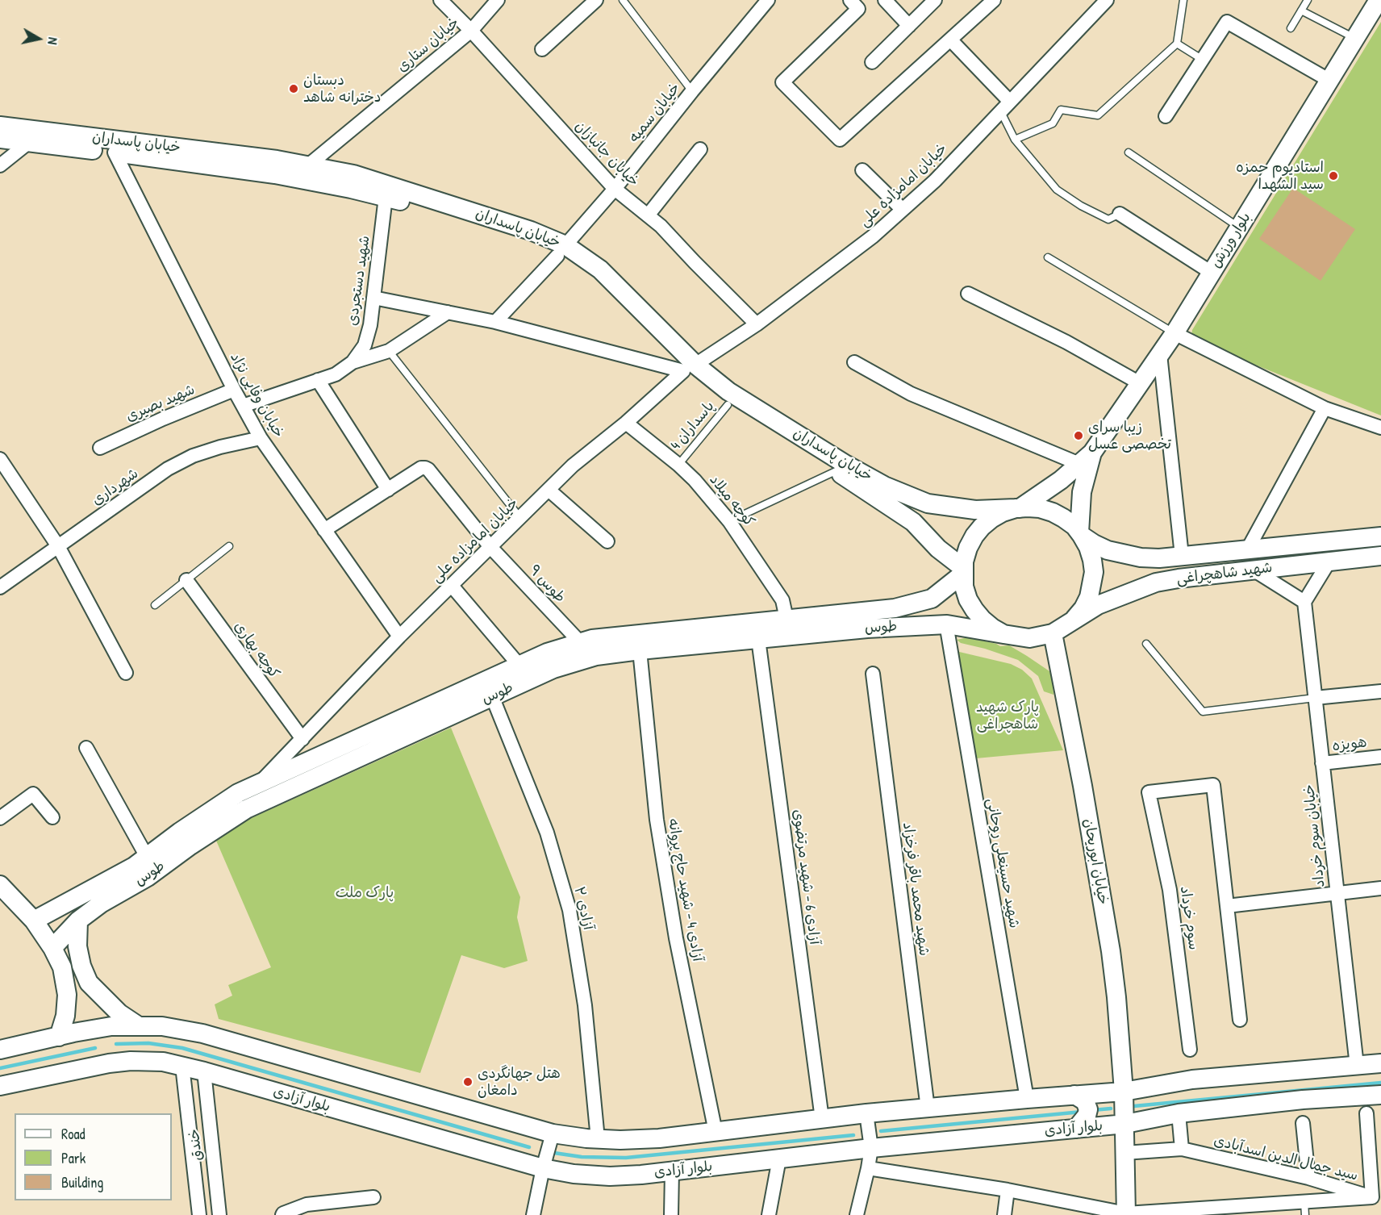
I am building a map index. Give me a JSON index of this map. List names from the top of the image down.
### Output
{
  "streets": {
    "street": [
      "خیابان ستاری",
      "خیابان سمیه",
      "خیابان پاسداران",
      "خیابان جانبازان",
      "خیابان امامزاده علی",
      "بلوار ورزش",
      "شهید دستجردی",
      "خیابان وفایی نژاد",
      "شهید بصیری",
      "شهرداری",
      "کوچه میلاد",
      "شهید شاهچراغی",
      "طوس ۹",
      "طوس",
      "کوچه بهاری",
      "هویزه",
      "خیابان سوم خرداد",
      "خیابان ابوریحان",
      "شهید حسینعلی روحانی",
      "آزادی 6 - شهید مرتضوی",
      "شهید محمد باقر فرخزاد",
      "آزادی 4 - شهید حاج پروانه",
      "آزادی ۲",
      "سوم خرداد",
      "بلوار آزادی",
      "خندق",
      "سید جمال الدین اسدآبادی"
    ],
    "lane": ["پاسداران 4"]
  },
  "crossings": [
    ["خیابان ستاری", "خیابان پاسداران"],
    ["خیابان ستاری", "خیابان جانبازان"],
    ["خیابان سمیه", "خیابان پاسداران"],
    ["خیابان سمیه", "خیابان جانبازان"],
    ["خیابان پاسداران", "خیابان امامزاده علی"],
    ["خیابان پاسداران", "شهید دستجردی"],
    ["خیابان پاسداران", "خیابان وفایی نژاد"],
    ["خیابان پاسداران", "پاسداران 4"],
    ["خیابان پاسداران", "شهید شاهچراغی"],
    ["خیابان پاسداران", "طوس"],
    ["خیابان پاسداران", "خیابان ابوریحان"],
    ["خیابان جانبازان", "خیابان امامزاده علی"],
    ["خیابان امامزاده علی", "خیابان وفایی نژاد"],
    ["خیابان امامزاده علی", "کوچه میلاد"],
    ["خیابان امامزاده علی", "طوس ۹"],
    ["خیابان امامزاده علی", "طوس"],
    ["خیابان امامزاده علی", "کوچه بهاری"],
    ["شهید دستجردی", "خیابان وفایی نژاد"],
    ["خیابان وفایی نژاد", "شهید بصیری"],
    ["خیابان وفایی نژاد", "شهرداری"],
    ["پاسداران 4", "کوچه میلاد"],
    ["کوچه میلاد", "طوس"],
    ["شهید شاهچراغی", "طوس"],
    ["شهید شاهچراغی", "خیابان ابوریحان"],
    ["طوس ۹", "طوس"],
    ["طوس", "خیابان ابوریحان"],
    ["طوس", "آزادی 6 - شهید مرتضوی"],
    ["طوس", "آزادی 4 - شهید حاج پروانه"],
    ["طوس", "آزادی ۲"],
    ["هویزه", "خیابان سوم خرداد"],
    ["خیابان ابوریحان", "بلوار آزادی"],
    ["خیابان ابوریحان", "سید جمال الدین اسدآبادی"],
    ["بلوار آزادی", "خندق"]
  ],
  "parks": ["پارک شهید شاهچراغی", "پارک ملت"],
  "places": [
    "دبستان دخترانه شاهد",
    "استادیوم حمزه سید الشهدا",
    "زیبا سرای تخصصی عسل",
    "هتل جهانگردى دامغان"
  ],
  "legend": ["Road", "Park", "Building"],
  "north": "right"
}
